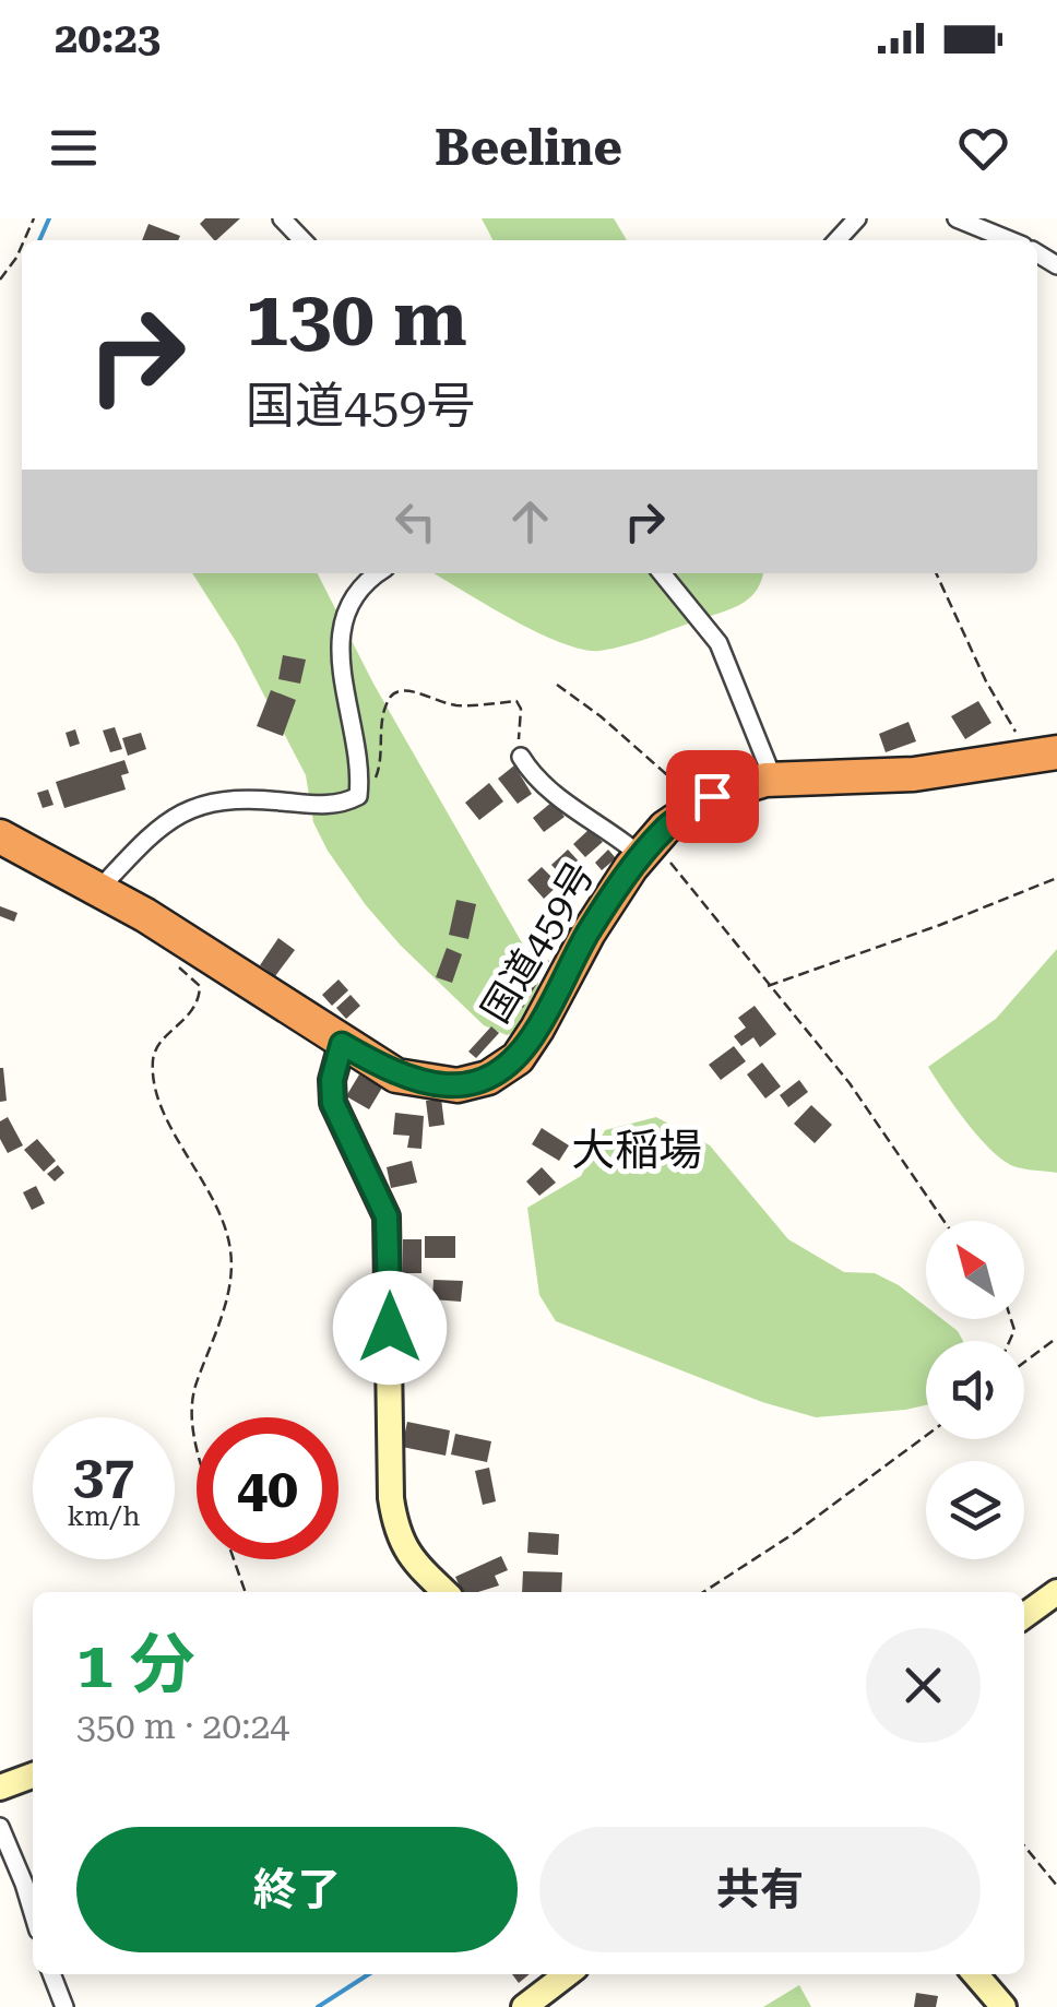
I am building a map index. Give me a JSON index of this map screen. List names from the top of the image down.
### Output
{
  "streets": {
    "highway": ["国道459号"]
  },
  "districts": ["大稲場"],
  "north": "top left",
  "page": {
    "status": "20:23",
    "header": "Beeline",
    "turn": ["130 m", "国道459号"],
    "speed": "37 km/h",
    "limit": "40",
    "heading": ["1 分", "350 m · 20:24"],
    "buttons": ["終了", "共有"]
  }
}
